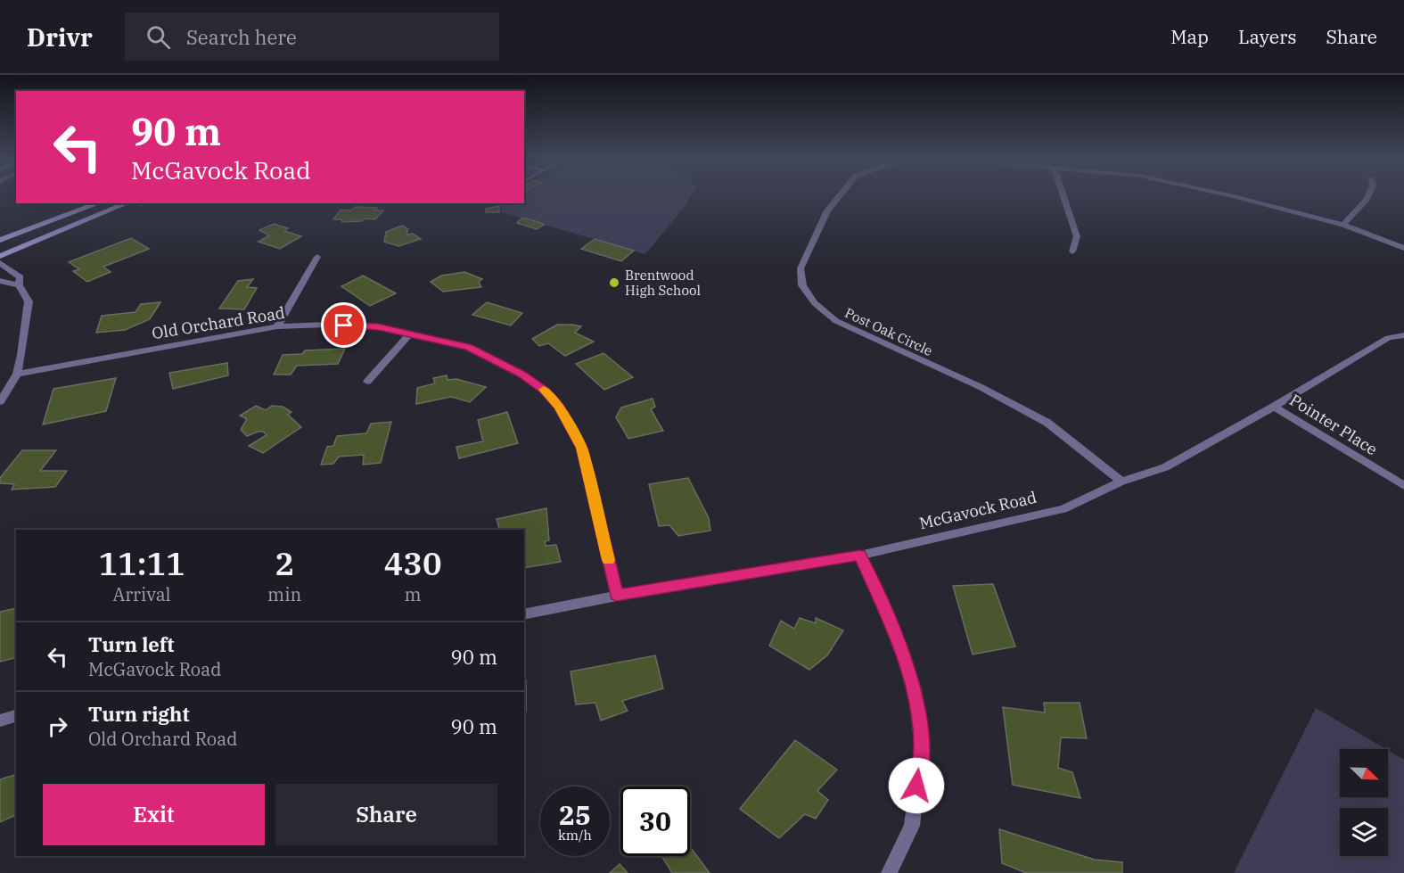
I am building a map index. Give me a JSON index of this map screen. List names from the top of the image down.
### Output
{
  "streets": {
    "street": [
      "Old Orchard Road",
      "Post Oak Circle",
      "Pointer Place",
      "McGavock Road"
    ]
  },
  "crossings": [
    ["Old Orchard Road", "McGavock Road"],
    ["Post Oak Circle", "McGavock Road"],
    ["Pointer Place", "McGavock Road"]
  ],
  "places": ["Brentwood High School"],
  "north": "bottom right",
  "page": {
    "header": "Drivr",
    "search": "Search here",
    "nav": ["Map", "Layers", "Share"],
    "turn": ["90 m", "McGavock Road"],
    "eta": [
      "11:11",
      "Arrival",
      "2",
      "min",
      "430",
      "m"
    ],
    "list": [
      {
        "name": "Turn left",
        "note": "McGavock Road",
        "value": "90 m"
      },
      {
        "name": "Turn right",
        "note": "Old Orchard Road",
        "value": "90 m"
      }
    ],
    "buttons": ["Exit", "Share"],
    "speed": "25 km/h",
    "limit": "30"
  }
}
